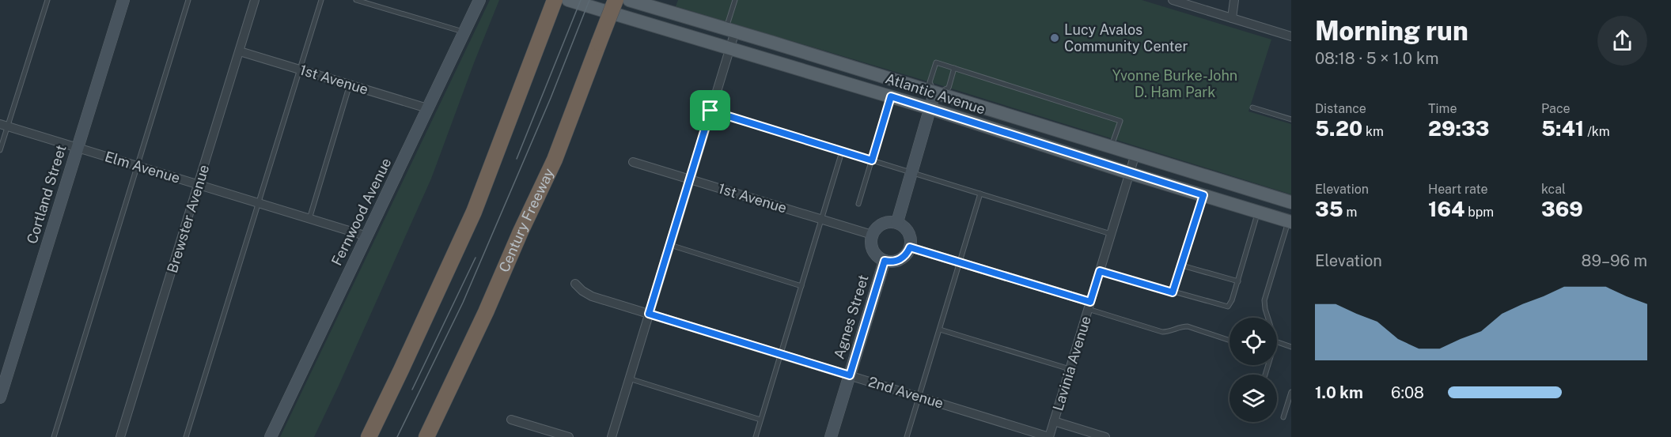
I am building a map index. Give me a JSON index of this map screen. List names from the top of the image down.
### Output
{
  "streets": {
    "highway": ["Century Freeway"],
    "main road": ["Atlantic Avenue"],
    "street": [
      "1st Avenue",
      "Elm Avenue",
      "Cortland Street",
      "Fernwood Avenue",
      "Brewster Avenue",
      "Agnes Street",
      "Lavinia Avenue",
      "2nd Avenue"
    ]
  },
  "crossings": [
    ["1st Avenue", "Fernwood Avenue"],
    ["1st Avenue", "Brewster Avenue"],
    ["1st Avenue", "Agnes Street"],
    ["Atlantic Avenue", "Lavinia Avenue"],
    ["Elm Avenue", "Cortland Street"],
    ["Elm Avenue", "Fernwood Avenue"],
    ["Elm Avenue", "Brewster Avenue"],
    ["Agnes Street", "2nd Avenue"],
    ["Lavinia Avenue", "2nd Avenue"]
  ],
  "parks": ["Yvonne Burke-John D. Ham Park"],
  "places": ["Lucy Avalos Community Center"],
  "page": {
    "heading": ["Morning run", "08:18 · 5 × 1.0 km"],
    "stats": [
      ["Distance", "5.20 km"],
      ["Time", "29:33"],
      ["Pace", "5:41 /km"],
      ["Elevation", "35 m"],
      ["Heart rate", "164 bpm"],
      ["kcal", "369"]
    ],
    "chart": ["Elevation", "89–96 m"],
    "list": [
      {
        "name": "1.0 km",
        "note": "6:08"
      }
    ]
  }
}
